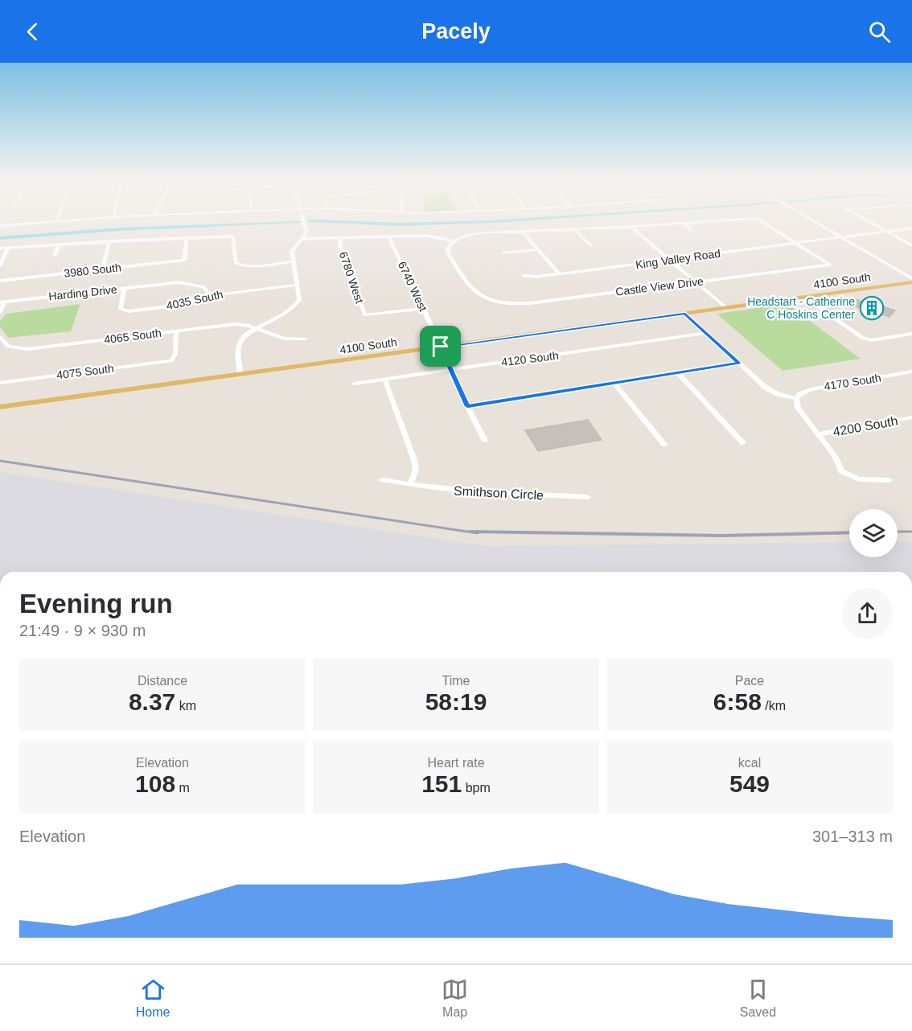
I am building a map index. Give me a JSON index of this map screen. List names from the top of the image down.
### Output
{
  "streets": {
    "main road": ["4100 South"],
    "street": [
      "King Valley Road",
      "3980 South",
      "6780 West",
      "6740 West",
      "Castle View Drive",
      "Harding Drive",
      "4035 South",
      "4065 South",
      "4120 South",
      "4075 South",
      "4170 South",
      "4200 South",
      "Smithson Circle"
    ]
  },
  "crossings": [
    ["King Valley Road", "Castle View Drive"],
    ["6780 West", "6740 West"],
    ["4100 South", "6740 West"],
    ["6740 West", "4120 South"],
    ["Harding Drive", "4035 South"],
    ["4065 South", "4075 South"]
  ],
  "places": {
    "building": ["Headstart - Catherine C Hoskins Center"]
  },
  "page": {
    "header": "Pacely",
    "heading": ["Evening run", "21:49 · 9 × 930 m"],
    "stats": [
      ["Distance", "8.37 km"],
      ["Time", "58:19"],
      ["Pace", "6:58 /km"],
      ["Elevation", "108 m"],
      ["Heart rate", "151 bpm"],
      ["kcal", "549"]
    ],
    "chart": ["Elevation", "301–313 m"],
    "tabs": ["Home", "Map", "Saved"]
  }
}
